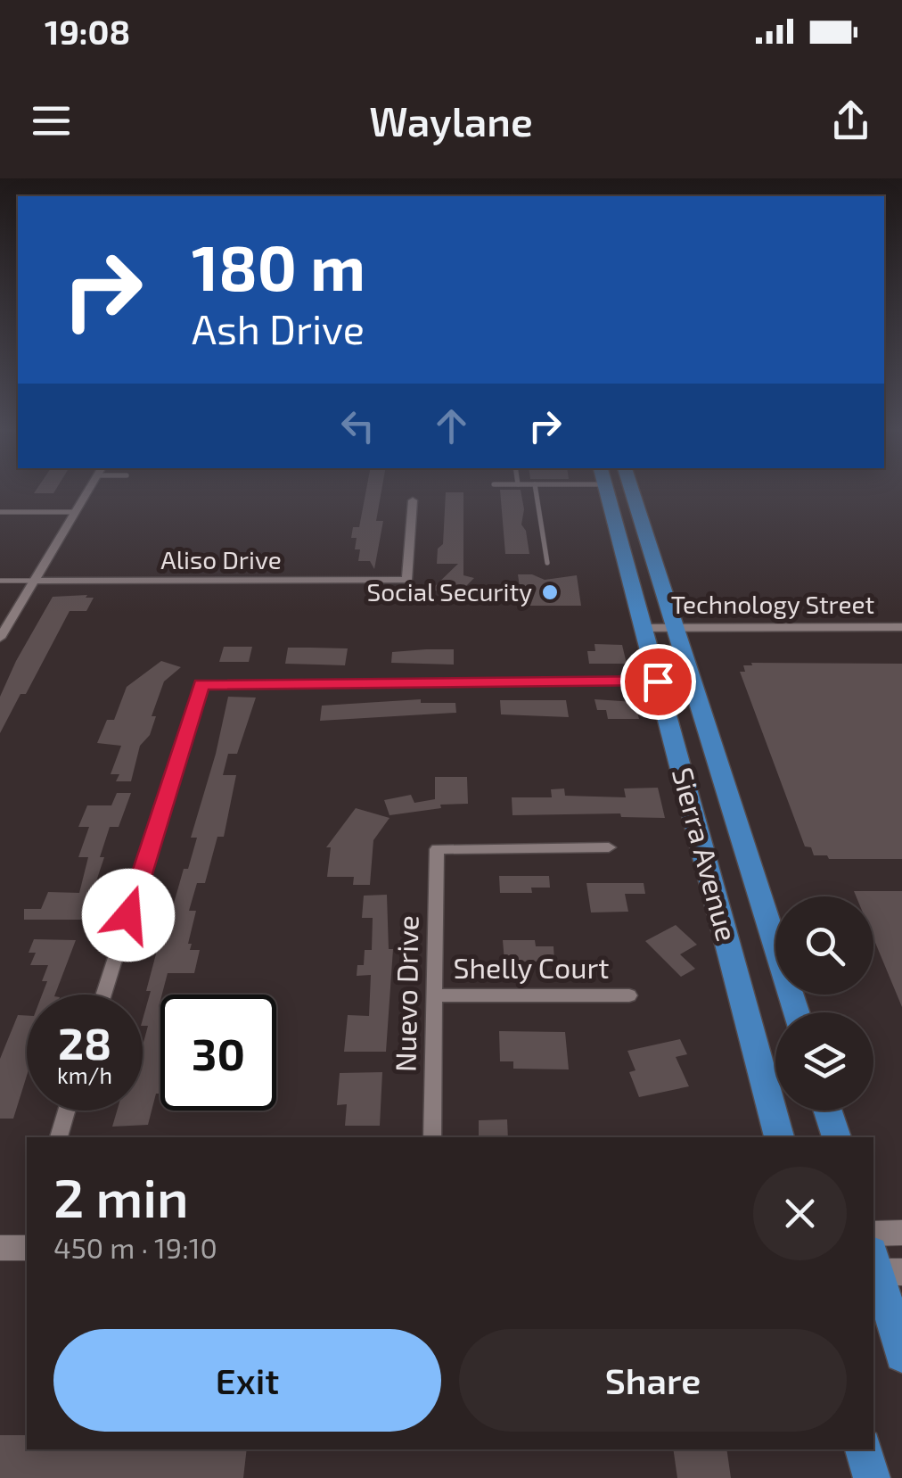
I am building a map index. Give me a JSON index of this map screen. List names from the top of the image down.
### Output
{
  "streets": {
    "main road": ["Sierra Avenue"],
    "street": [
      "Aliso Drive",
      "Technology Street",
      "Shelly Court",
      "Nuevo Drive"
    ]
  },
  "crossings": [
    ["Technology Street", "Sierra Avenue"],
    ["Shelly Court", "Nuevo Drive"]
  ],
  "places": ["Social Security"],
  "page": {
    "status": "19:08",
    "header": "Waylane",
    "turn": ["180 m", "Ash Drive"],
    "speed": "28 km/h",
    "limit": "30",
    "heading": ["2 min", "450 m · 19:10"],
    "buttons": ["Exit", "Share"]
  }
}
